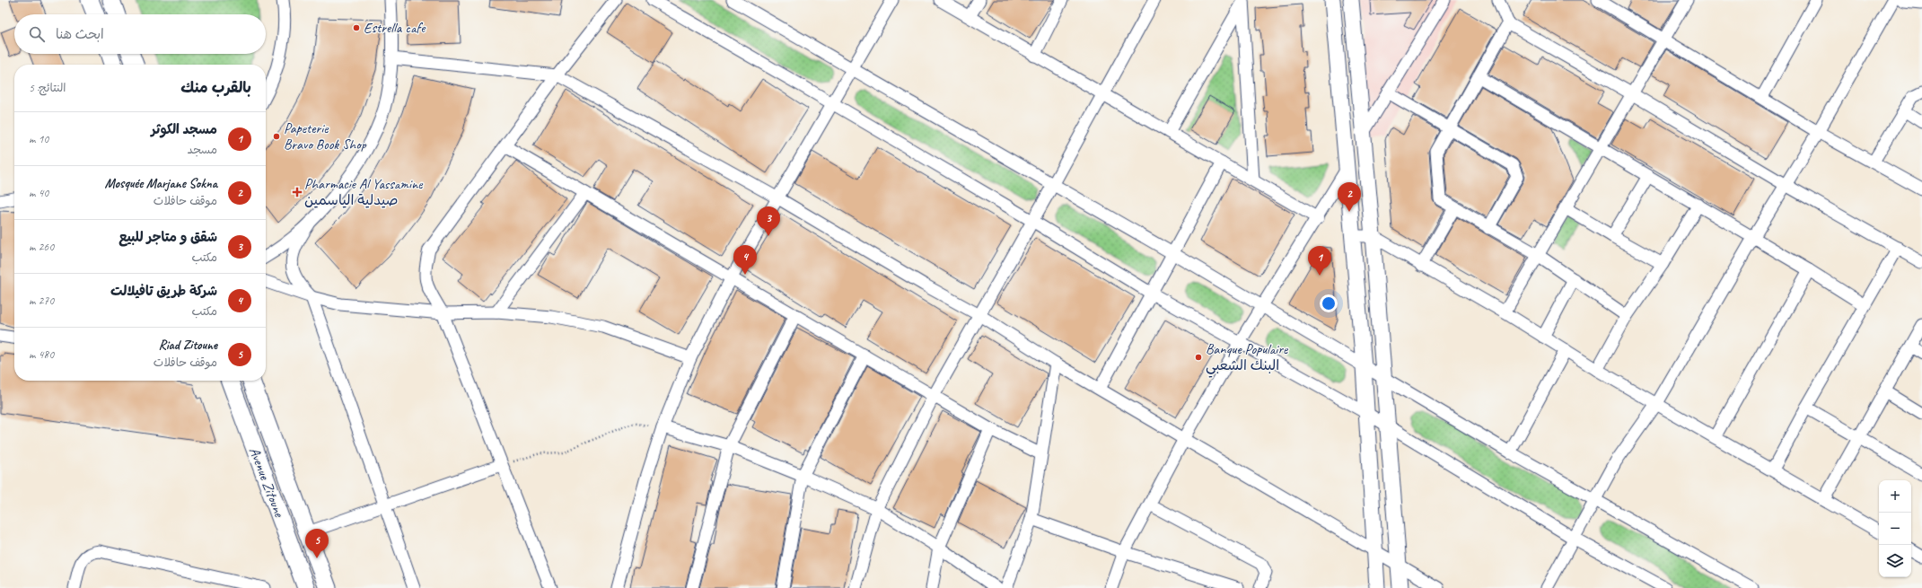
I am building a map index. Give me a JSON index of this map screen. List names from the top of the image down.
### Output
{
  "streets": {
    "main road": ["Avenue Zitoune"]
  },
  "places": {
    "other": ["Estrella cafe", "Papeterie Bravo Book Shop", "Banque Populaire البنك الشعبي"],
    "health": ["Pharmacie Al Yassamine صيدلية الياسمين"]
  },
  "page": {
    "search": "ابحث هنا",
    "heading": ["بالقرب منك", "النتائج: 5"],
    "list": [
      {
        "mark": "1",
        "name": "مسجد الكوثر",
        "note": "مسجد",
        "value": "10 m"
      },
      {
        "mark": "2",
        "name": "Mosquée Marjane Sokna",
        "note": "موقف حافلات",
        "value": "40 m"
      },
      {
        "mark": "3",
        "name": "شقق و متاجر للبيع",
        "note": "مكتب",
        "value": "260 m"
      },
      {
        "mark": "4",
        "name": "شركة طريق تافيلالت",
        "note": "مكتب",
        "value": "270 m"
      },
      {
        "mark": "5",
        "name": "Riad Zitoune",
        "note": "موقف حافلات",
        "value": "480 m"
      }
    ],
    "pins": [
      "2",
      "3",
      "4",
      "1",
      "5"
    ],
    "map_buttons": ["+", "−"]
  }
}
